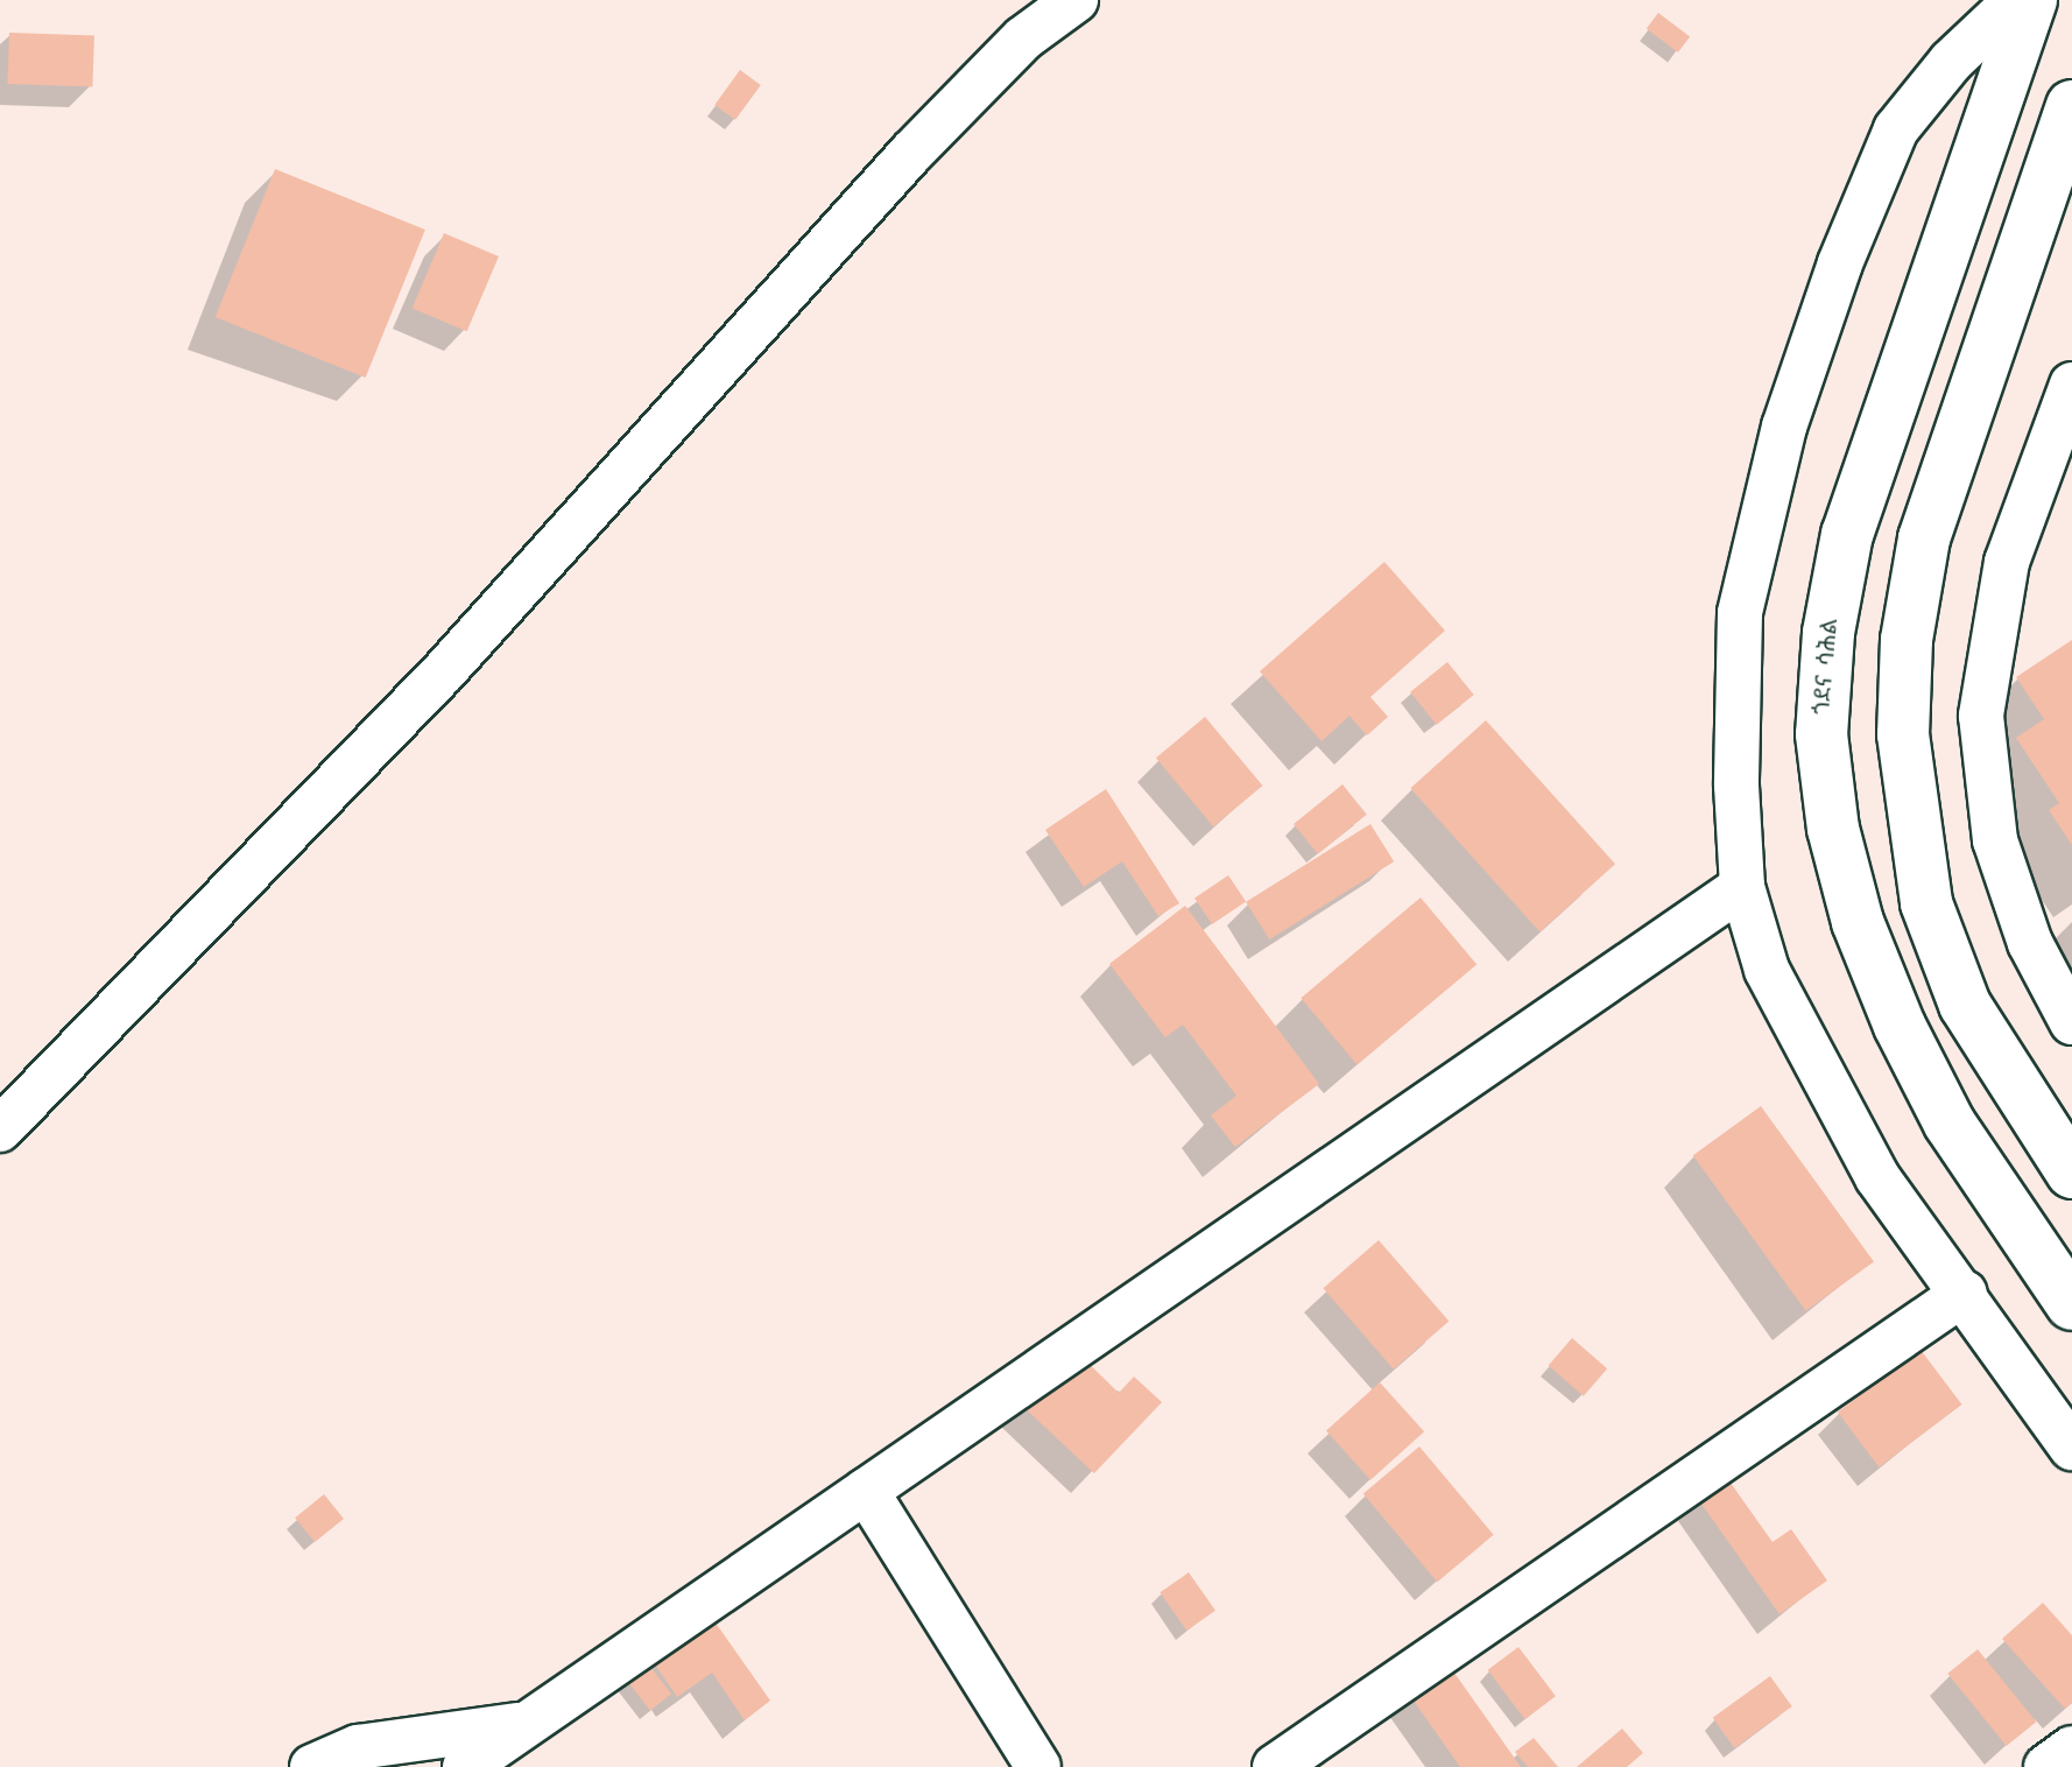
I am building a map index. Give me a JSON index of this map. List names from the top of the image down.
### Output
{
  "streets": {
    "highway": ["ጎደና ሳሕል"]
  }
}
